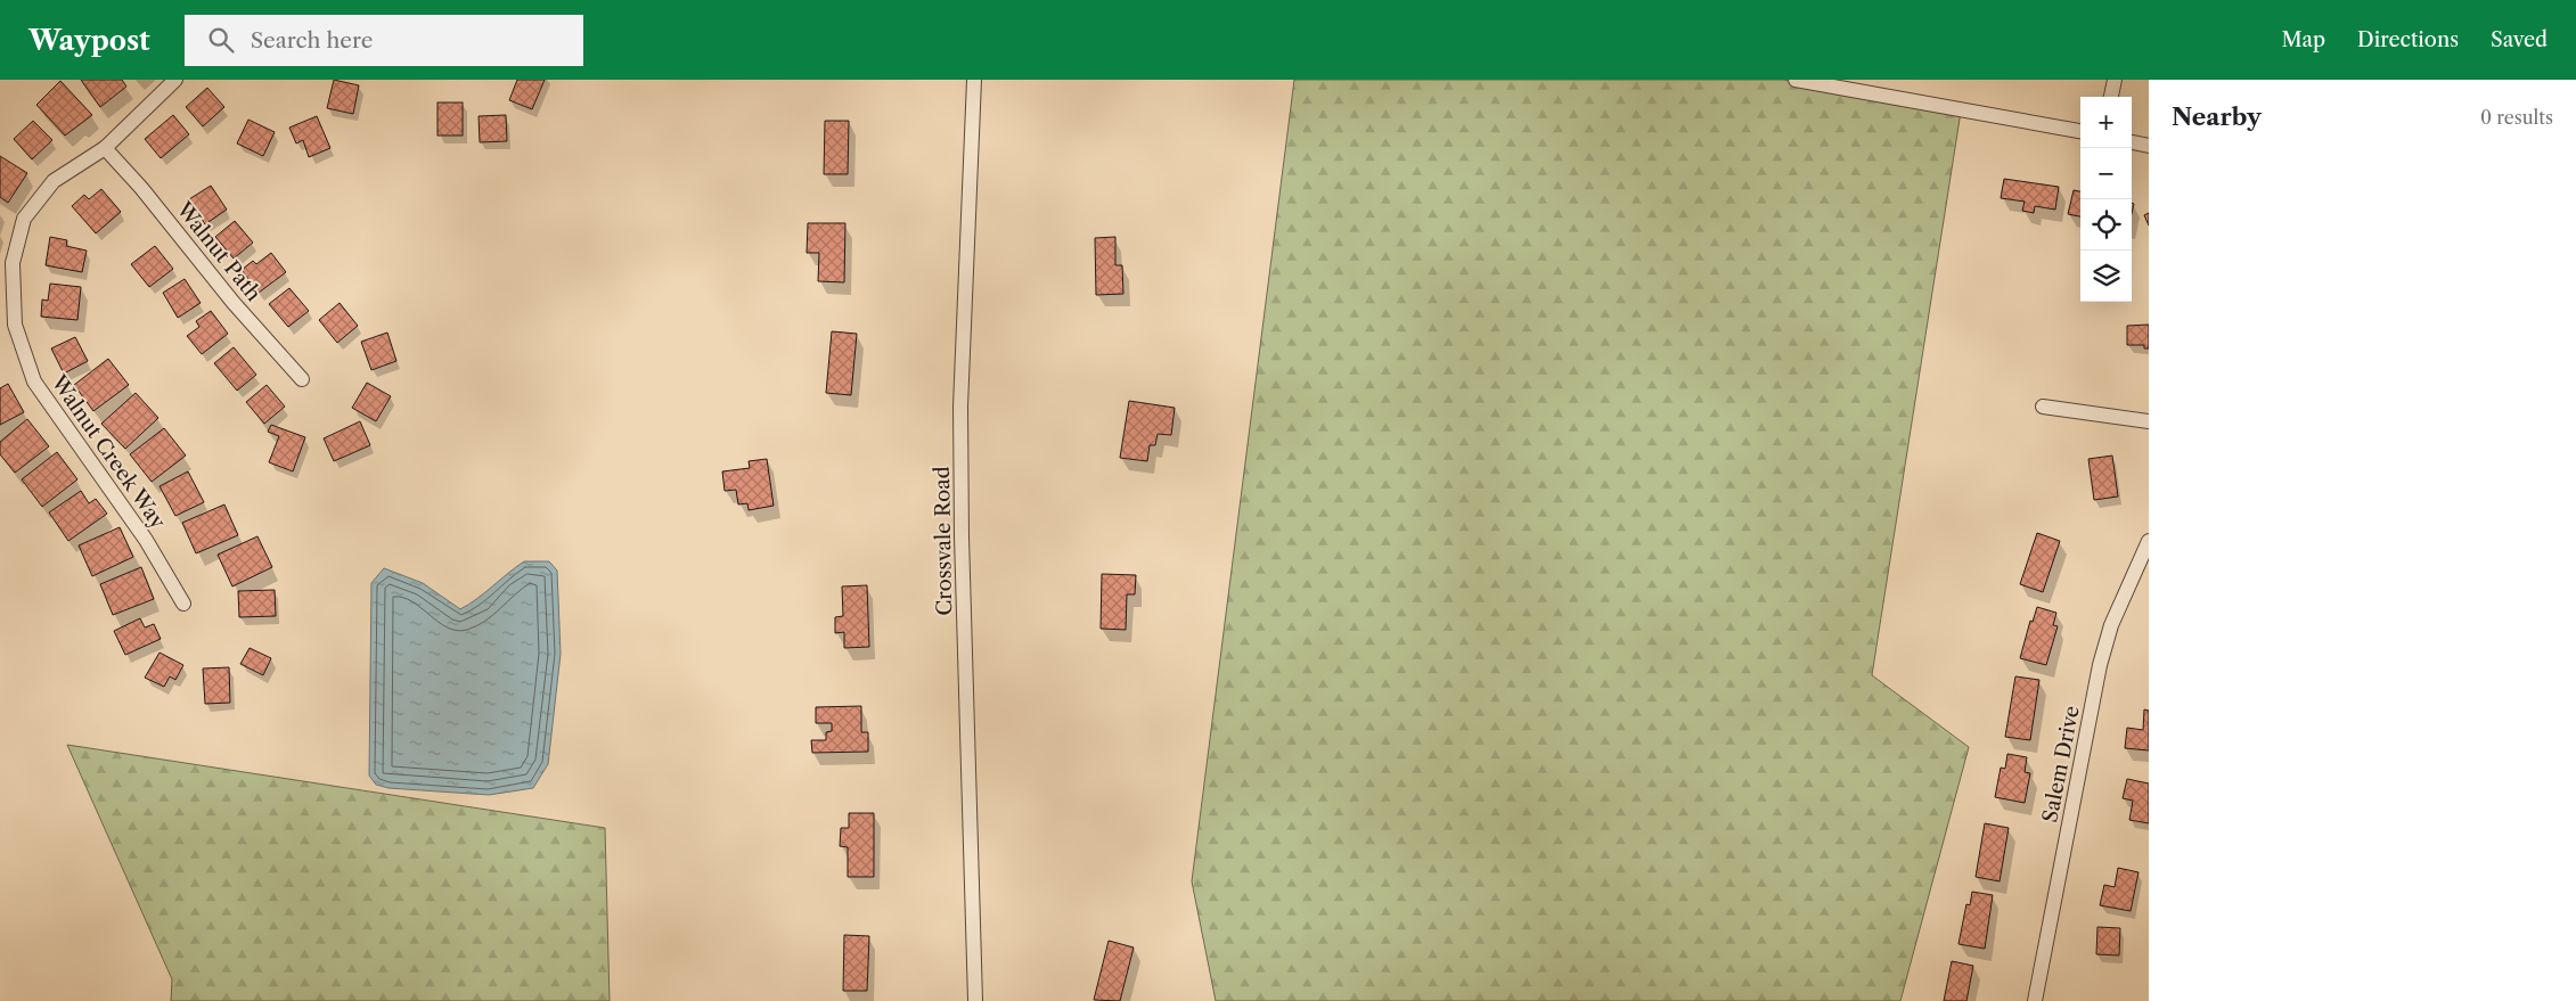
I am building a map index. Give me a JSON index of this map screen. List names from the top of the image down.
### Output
{
  "streets": {
    "street": [
      "Walnut Path",
      "Walnut Creek Way",
      "Crossvale Road",
      "Salem Drive"
    ]
  },
  "crossings": [
    ["Walnut Path", "Walnut Creek Way"]
  ],
  "page": {
    "header": "Waypost",
    "search": "Search here",
    "nav": ["Map", "Directions", "Saved"],
    "heading": ["Nearby", "0 results"],
    "map_buttons": ["+", "−"]
  }
}
